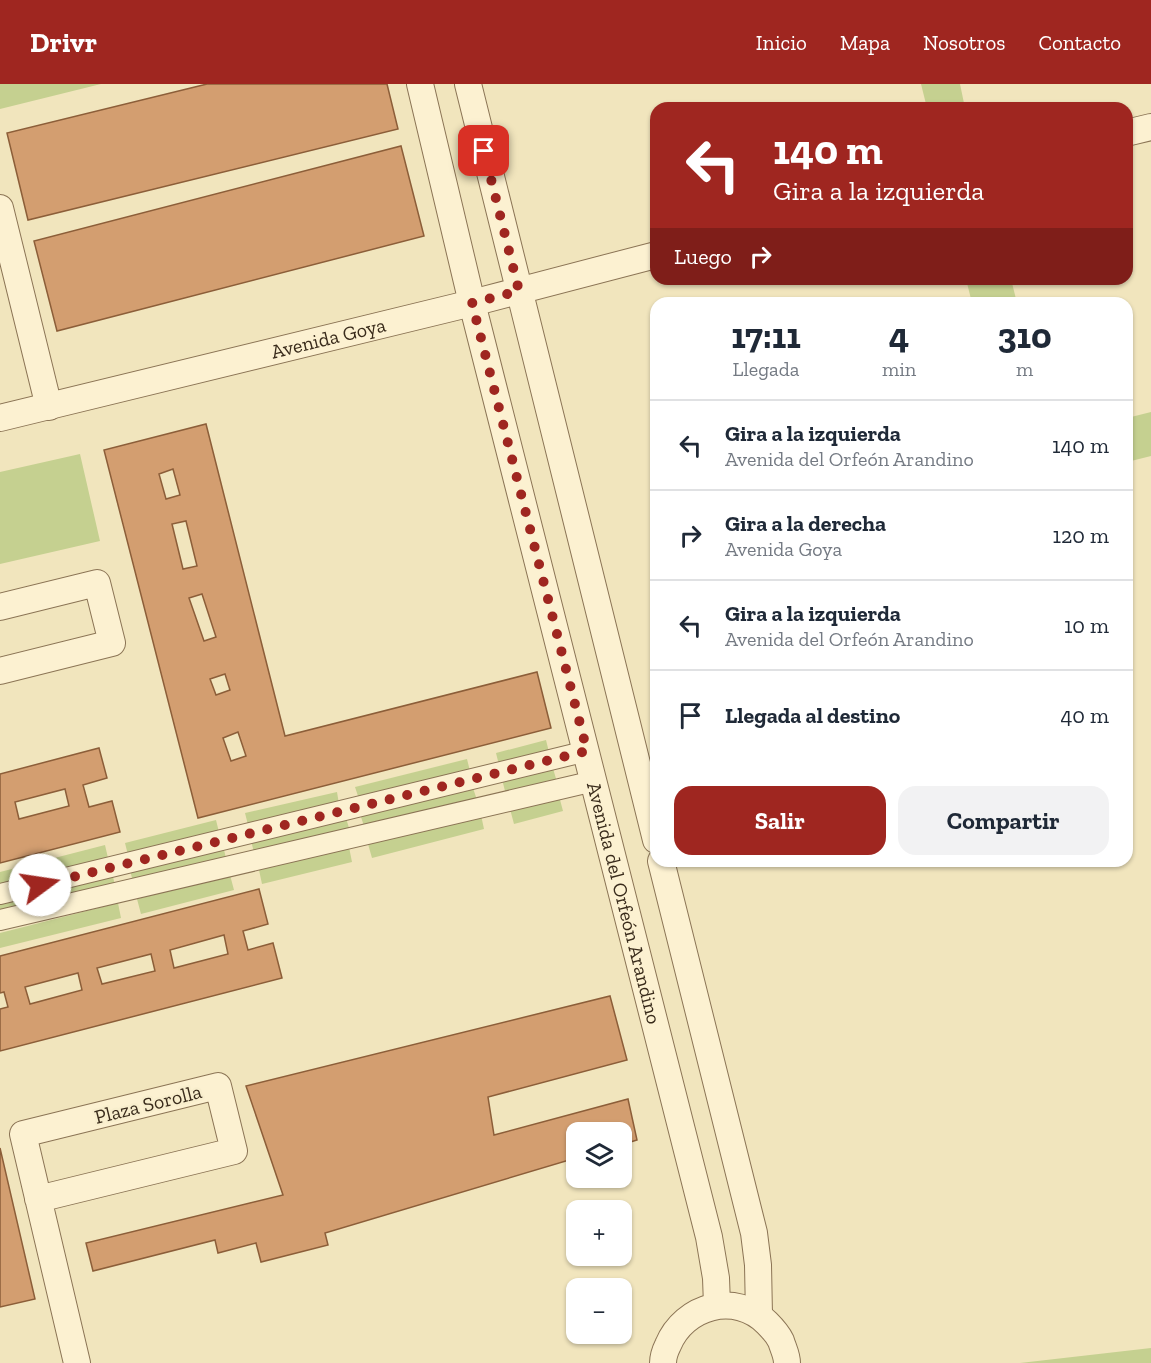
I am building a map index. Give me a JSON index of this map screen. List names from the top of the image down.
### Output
{
  "streets": {
    "street": ["Avenida Goya", "Avenida del Orfeón Arandino", "Plaza Sorolla"]
  },
  "crossings": [
    ["Avenida Goya", "Avenida del Orfeón Arandino"]
  ],
  "page": {
    "header": "Drivr",
    "nav": [
      "Inicio",
      "Mapa",
      "Nosotros",
      "Contacto"
    ],
    "turn": ["140 m", "Gira a la izquierda"],
    "then": "Luego",
    "eta": [
      "17:11",
      "Llegada",
      "4",
      "min",
      "310",
      "m"
    ],
    "list": [
      {
        "name": "Gira a la izquierda",
        "note": "Avenida del Orfeón Arandino",
        "value": "140 m"
      },
      {
        "name": "Gira a la derecha",
        "note": "Avenida Goya",
        "value": "120 m"
      },
      {
        "name": "Gira a la izquierda",
        "note": "Avenida del Orfeón Arandino",
        "value": "10 m"
      },
      {
        "name": "Llegada al destino",
        "value": "40 m"
      }
    ],
    "buttons": ["Salir", "Compartir"],
    "map_buttons": ["+", "−"]
  }
}
